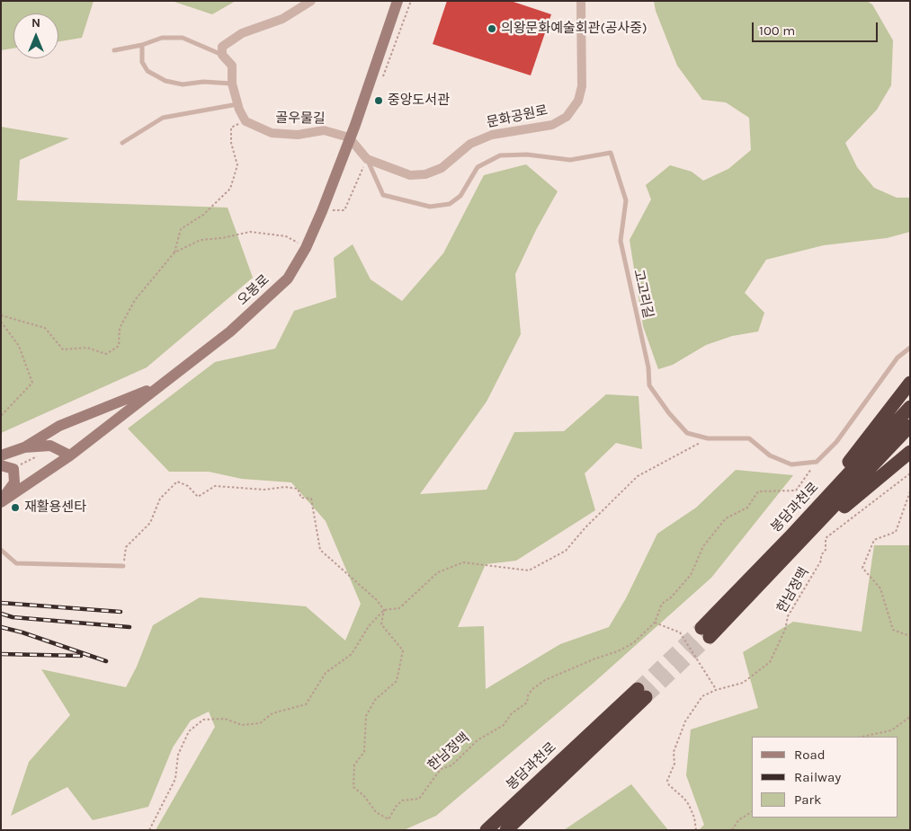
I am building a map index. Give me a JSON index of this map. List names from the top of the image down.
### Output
{
  "streets": {
    "highway": ["봉담과천로"],
    "street": ["문화공원로", "골우물길", "오봉로"],
    "lane": ["고고리길"],
    "path": ["한남정맥"]
  },
  "crossings": [
    ["문화공원로", "골우물길"],
    ["문화공원로", "오봉로"],
    ["문화공원로", "고고리길"],
    ["골우물길", "오봉로"],
    ["고고리길", "한남정맥"]
  ],
  "places": ["의왕문화예술회관(공사중)", "중앙도서관", "재활용센타"],
  "legend": ["Road", "Railway", "Park"],
  "scale_bar": "100 m",
  "north": "top"
}
